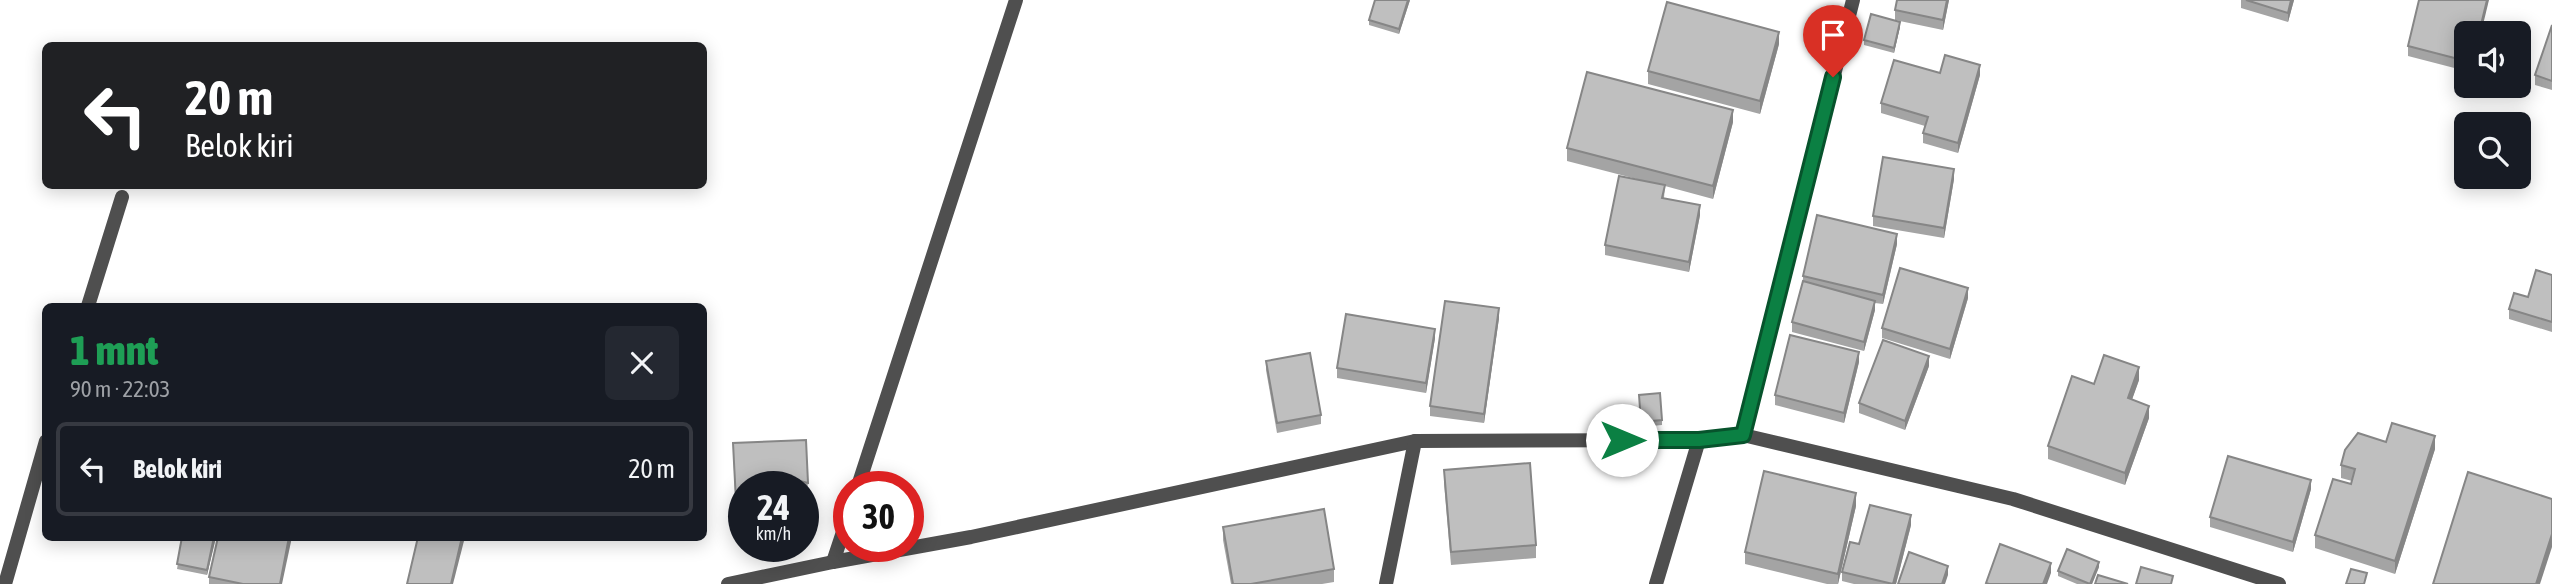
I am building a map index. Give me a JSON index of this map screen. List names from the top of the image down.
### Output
{
  "page": {
    "turn": ["20 m", "Belok kiri"],
    "heading": ["1 mnt", "90 m · 22:03"],
    "list": [
      {
        "name": "Belok kiri",
        "value": "20 m"
      }
    ],
    "speed": "24 km/h",
    "limit": "30"
  }
}
